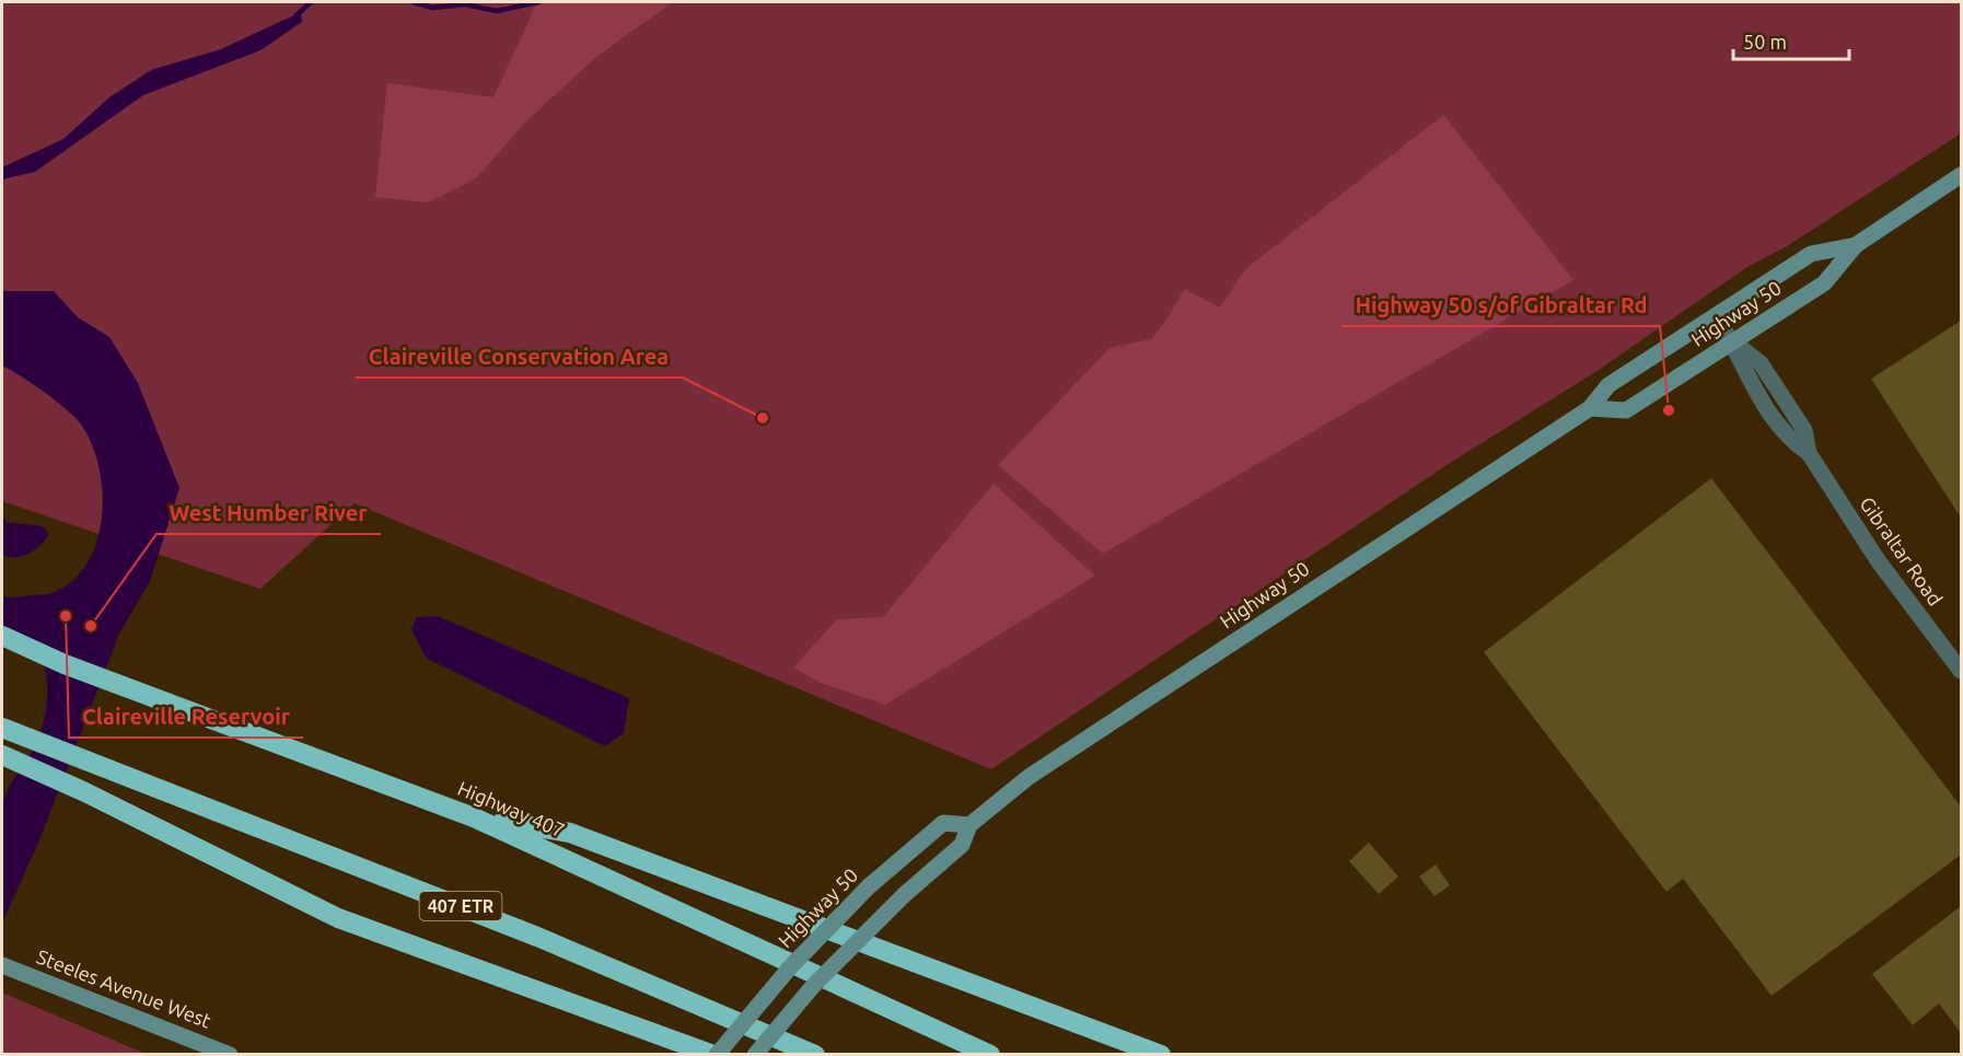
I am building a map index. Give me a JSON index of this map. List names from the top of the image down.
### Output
{
  "streets": {
    "highway": ["Highway 407", "407 ETR"],
    "main road": ["Highway 50", "Steeles Avenue West"],
    "street": ["Gibraltar Road"]
  },
  "crossings": [
    ["Highway 50", "Gibraltar Road"]
  ],
  "places": [
    "Highway 50 s/of Gibraltar Rd",
    "Claireville Conservation Area",
    "Claireville Reservoir",
    "West Humber River"
  ],
  "scale_bar": "50 m"
}
